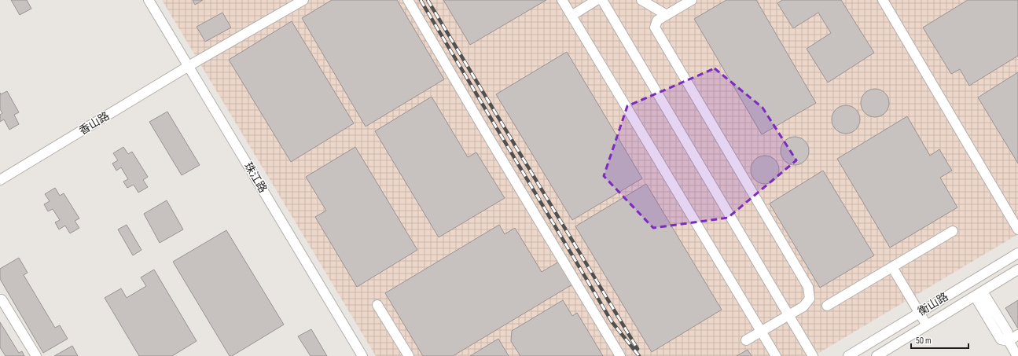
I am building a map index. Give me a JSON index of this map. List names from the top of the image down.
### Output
{
  "streets": {
    "street": ["香山路", "珠江路", "衡山路"]
  },
  "crossings": [
    ["香山路", "珠江路"]
  ],
  "scale_bar": "50 m"
}
